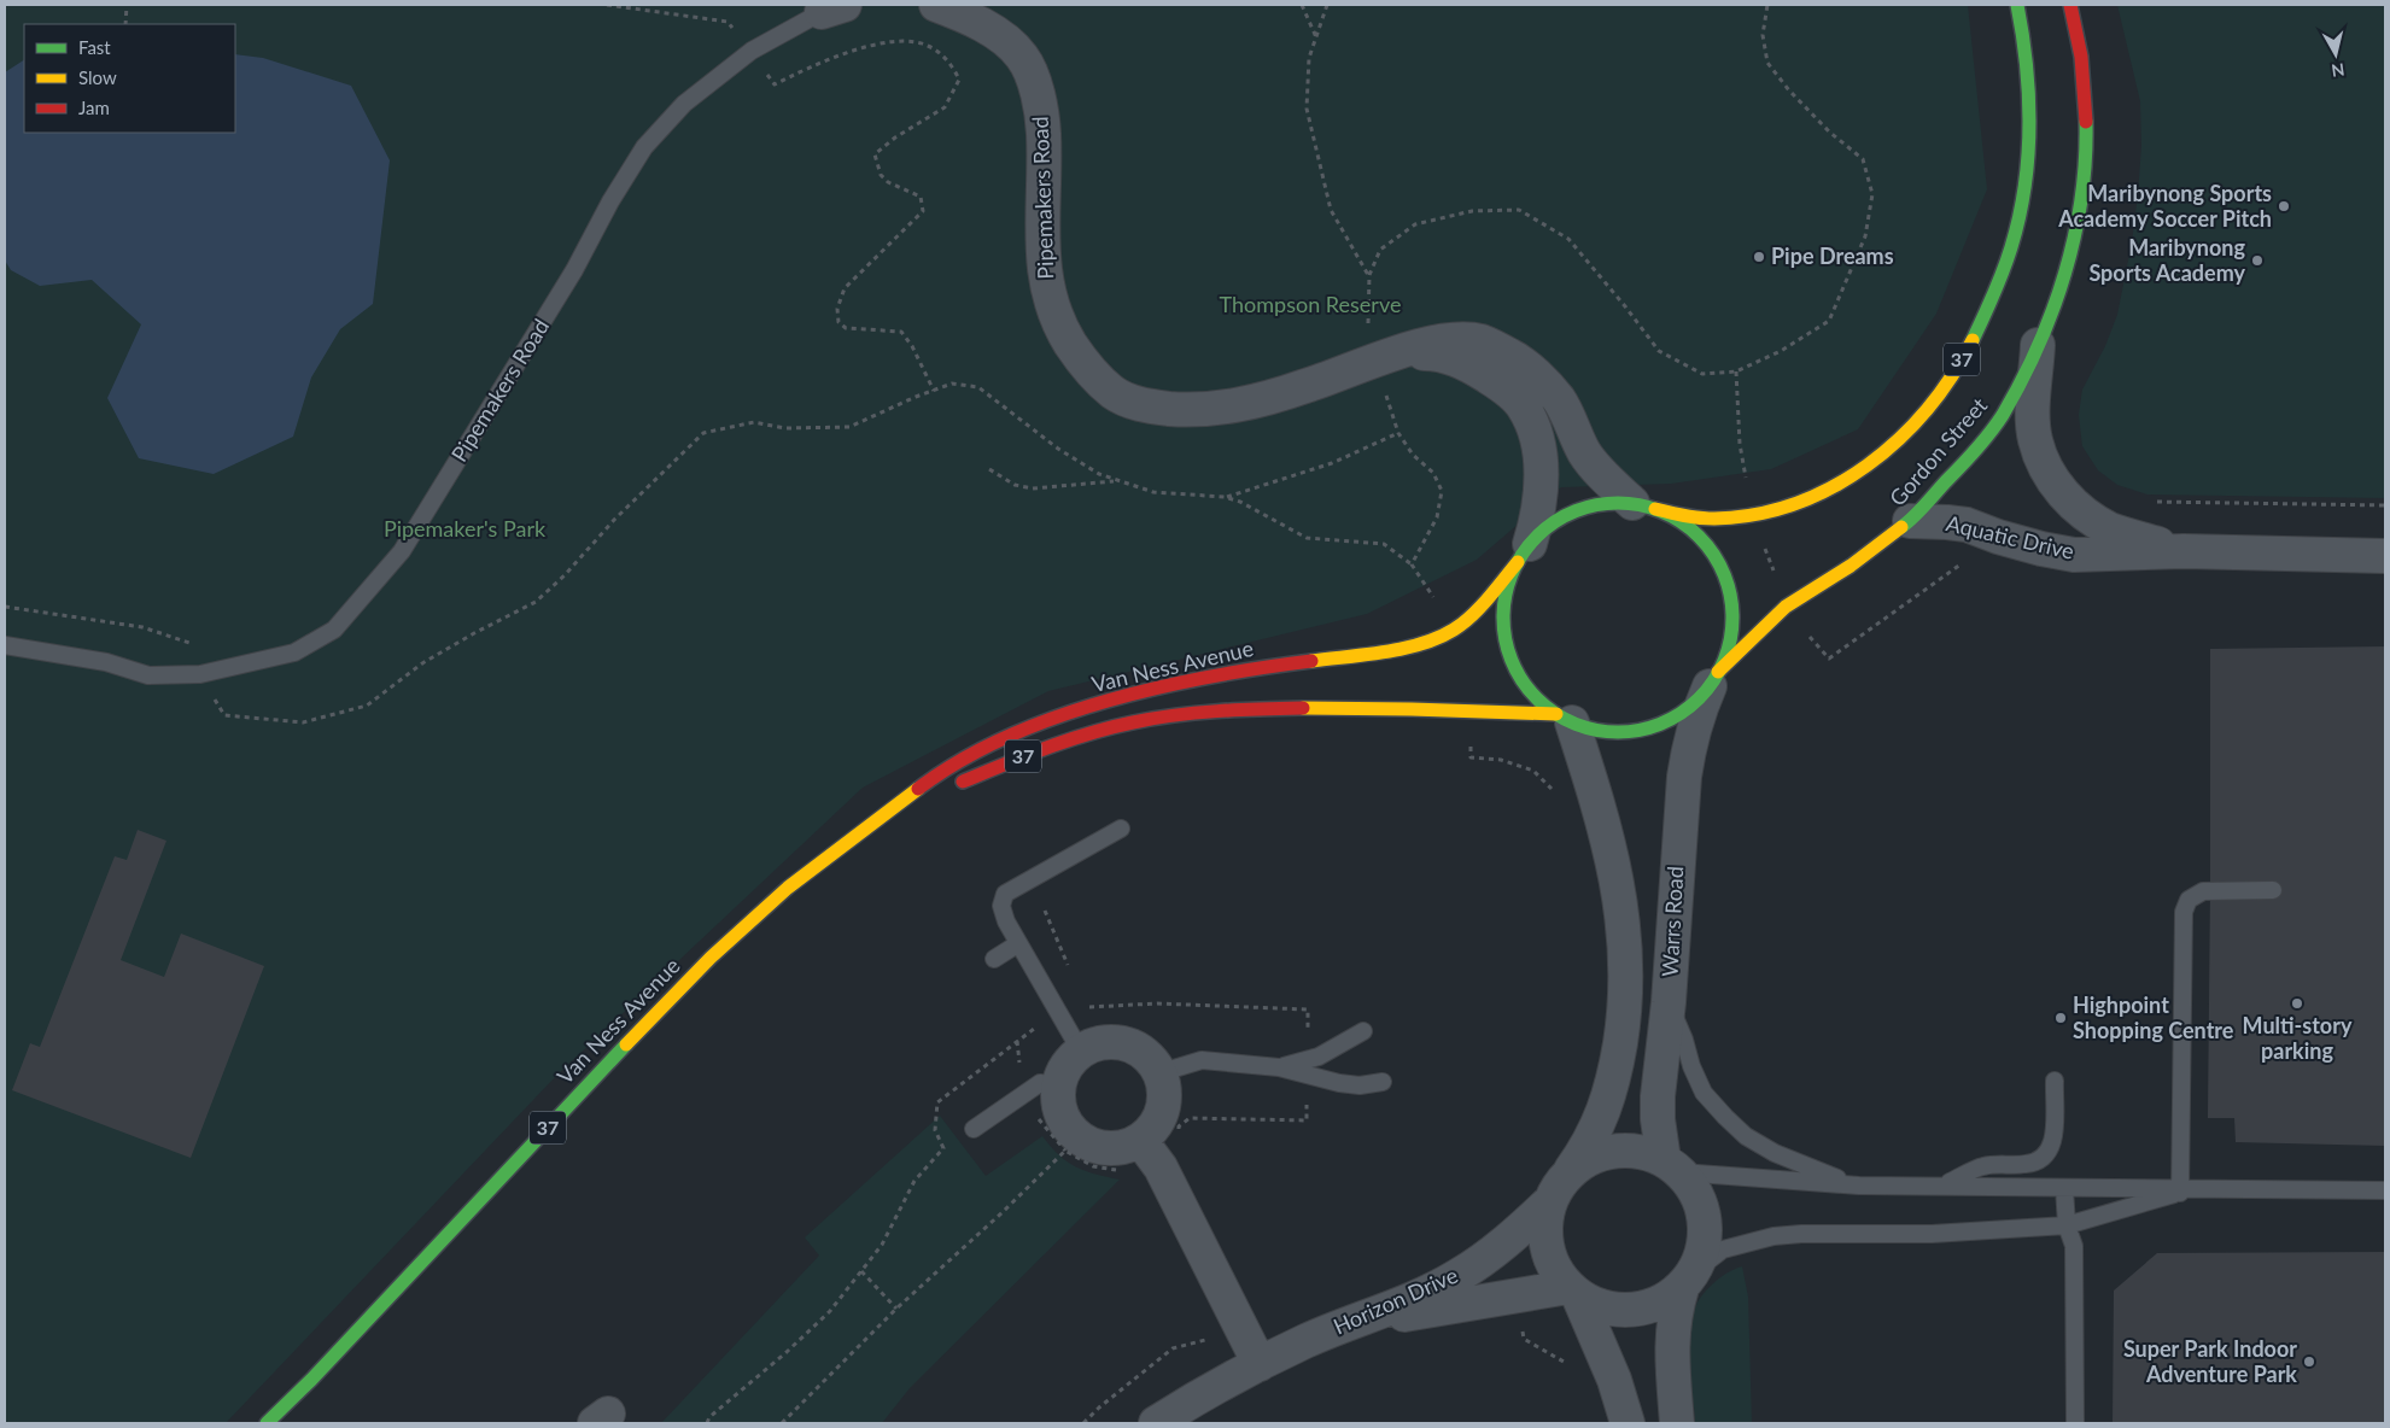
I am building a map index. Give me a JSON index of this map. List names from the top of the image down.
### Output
{
  "streets": {
    "main road": ["37", "Gordon Street", "Van Ness Avenue"],
    "street": [
      "Pipemakers Road",
      "Aquatic Drive",
      "Warrs Road",
      "Horizon Drive"
    ]
  },
  "crossings": [
    ["37", "Gordon Street"],
    ["37", "Van Ness Avenue"],
    ["37", "Warrs Road"],
    ["Gordon Street", "Aquatic Drive"],
    ["Gordon Street", "Warrs Road"],
    ["Van Ness Avenue", "Warrs Road"],
    ["Warrs Road", "Horizon Drive"]
  ],
  "parks": ["Thompson Reserve", "Pipemaker's Park"],
  "places": [
    "Maribynong Sports Academy Soccer Pitch",
    "Pipe Dreams",
    "Maribynong Sports Academy",
    "Multi-story parking",
    "Highpoint Shopping Centre",
    "Super Park Indoor Adventure Park"
  ],
  "legend": ["Fast", "Slow", "Jam"],
  "north": "bottom"
}
